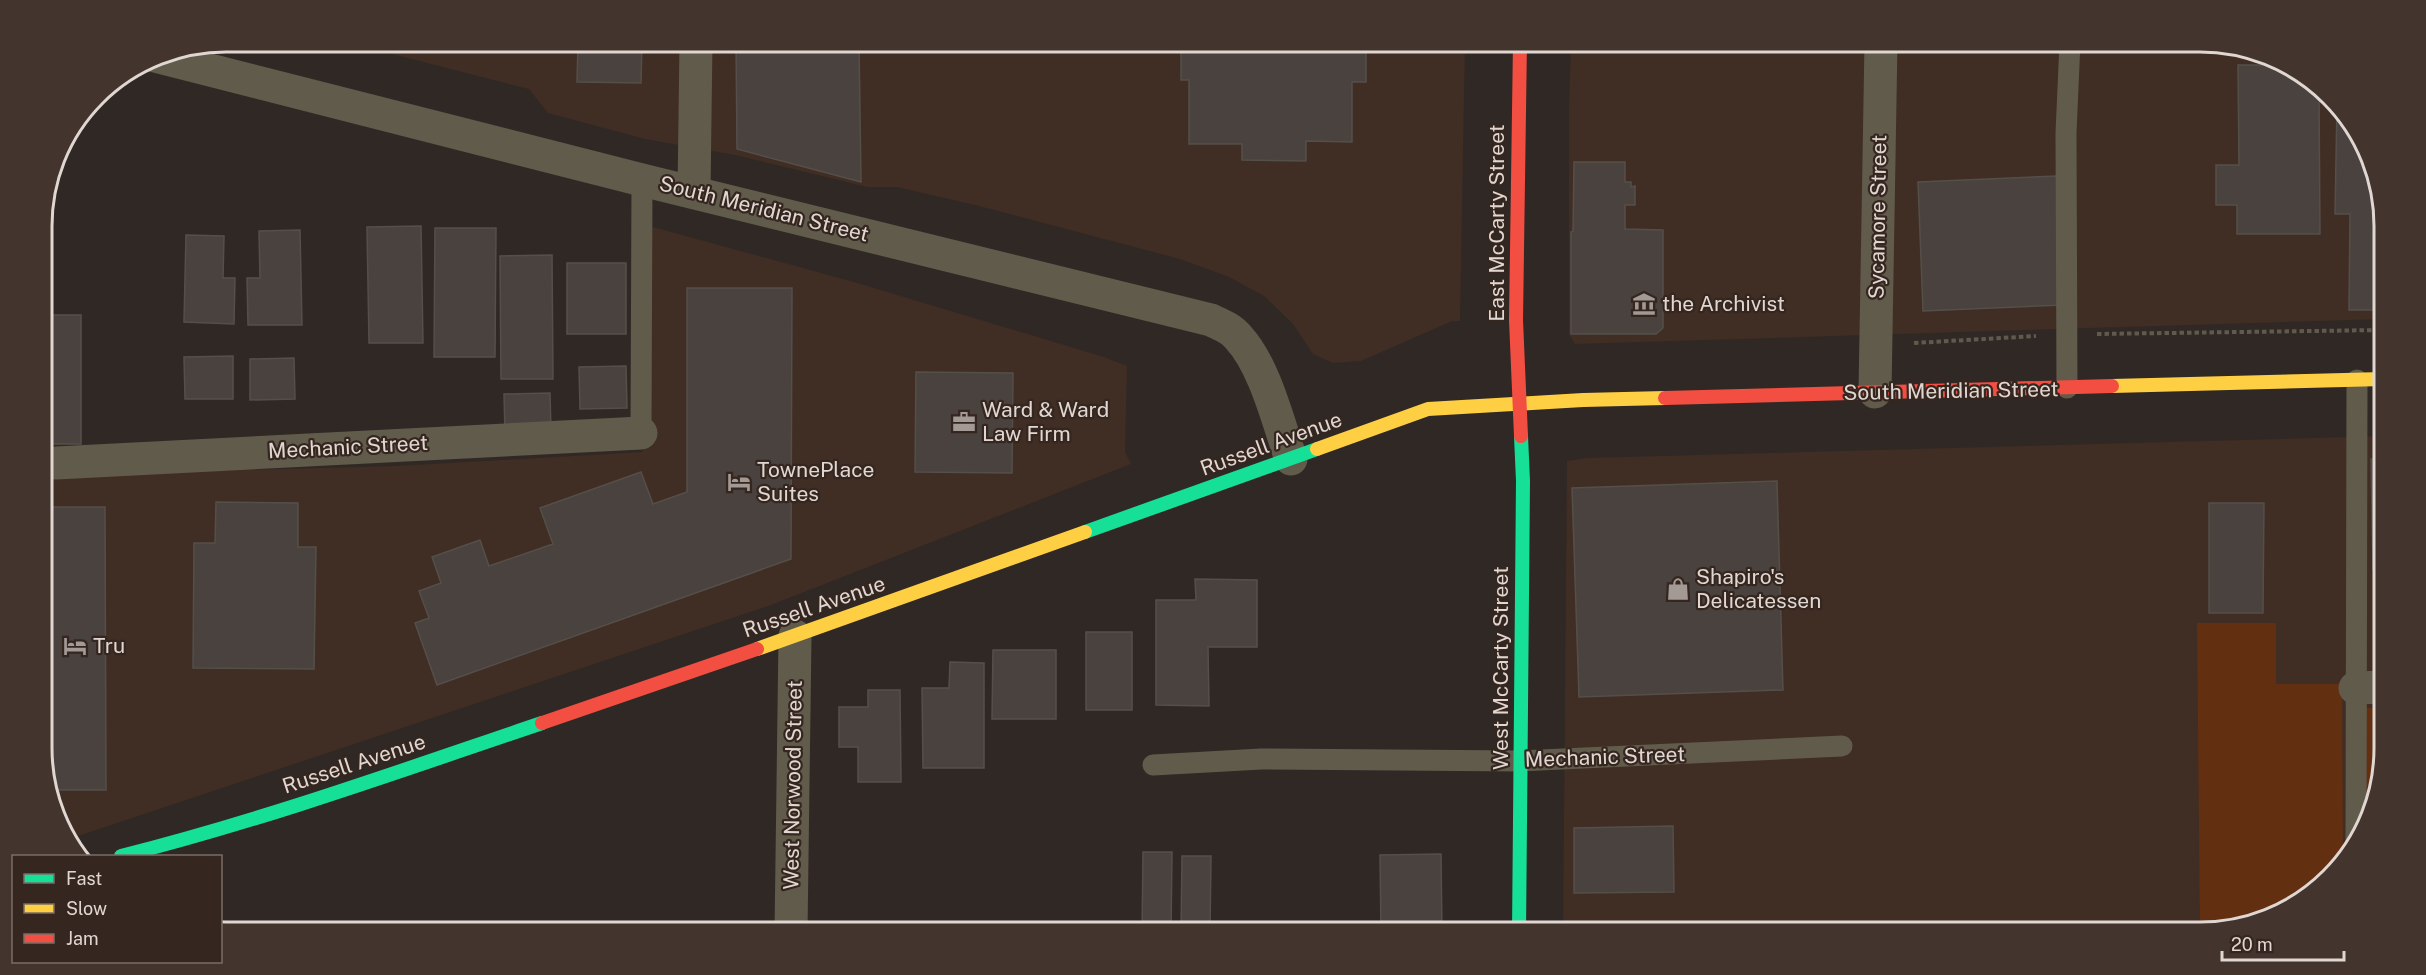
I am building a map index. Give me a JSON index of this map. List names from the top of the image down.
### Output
{
  "streets": {
    "main road": [
      "South Meridian Street",
      "East McCarty Street",
      "Russell Avenue",
      "West McCarty Street"
    ],
    "street": ["Sycamore Street", "Mechanic Street", "West Norwood Street"]
  },
  "crossings": [
    ["South Meridian Street", "Sycamore Street"],
    ["South Meridian Street", "East McCarty Street"],
    ["South Meridian Street", "Russell Avenue"],
    ["South Meridian Street", "West McCarty Street"],
    ["East McCarty Street", "Russell Avenue"],
    ["East McCarty Street", "West McCarty Street"],
    ["Russell Avenue", "West McCarty Street"],
    ["Russell Avenue", "West Norwood Street"],
    ["Mechanic Street", "West McCarty Street"]
  ],
  "places": {
    "museum": ["the Archivist"],
    "office": ["Ward & Ward Law Firm"],
    "hotel": ["TownePlace Suites", "Tru"],
    "shop": ["Shapiro's Delicatessen"]
  },
  "legend": ["Fast", "Slow", "Jam"],
  "scale_bar": "20 m"
}
